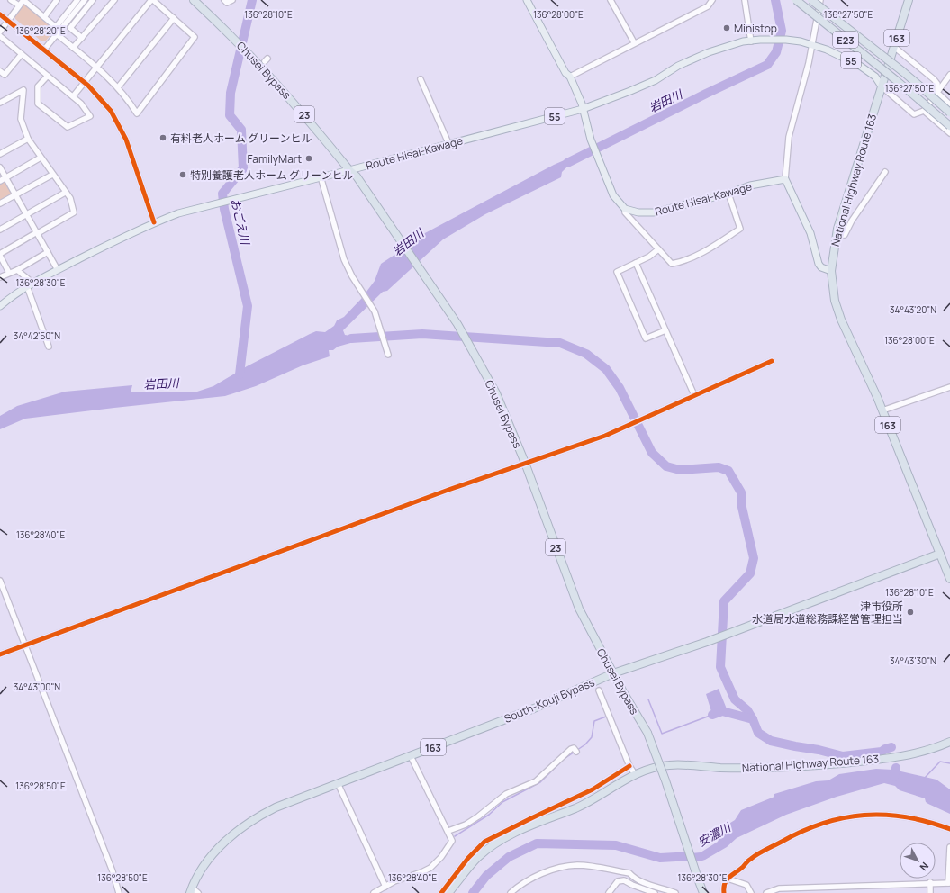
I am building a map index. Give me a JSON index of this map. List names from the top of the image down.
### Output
{
  "streets": {
    "highway": [
      "163",
      "E23",
      "Chusei Bypass",
      "23",
      "National Highway Route 163",
      "South-Kouji Bypass"
    ],
    "main road": ["55", "Route Hisai-Kawage"]
  },
  "crossings": [
    ["Chusei Bypass", "Route Hisai-Kawage"],
    ["Chusei Bypass", "South-Kouji Bypass"],
    ["Route Hisai-Kawage", "National Highway Route 163"],
    ["National Highway Route 163", "South-Kouji Bypass"]
  ],
  "water": ["岩田川", "おごえ川", "安濃川"],
  "places": [
    "Ministop",
    "有料老人ホーム グリーンヒル",
    "FamilyMart",
    "特別養護老人ホーム グリーンヒル",
    "津市役所 水道局水道総務課経営管理担当"
  ],
  "north": "bottom right",
  "coordinates": [
    "136°28'10\"E",
    "136°28'00\"E",
    "136°27'50\"E",
    "136°28'20\"E",
    "136°28'30\"E",
    "34°43'20\"N",
    "34°42'50\"N",
    "136°28'40\"E",
    "34°43'30\"N",
    "34°43'00\"N",
    "136°28'50\"E"
  ]
}
